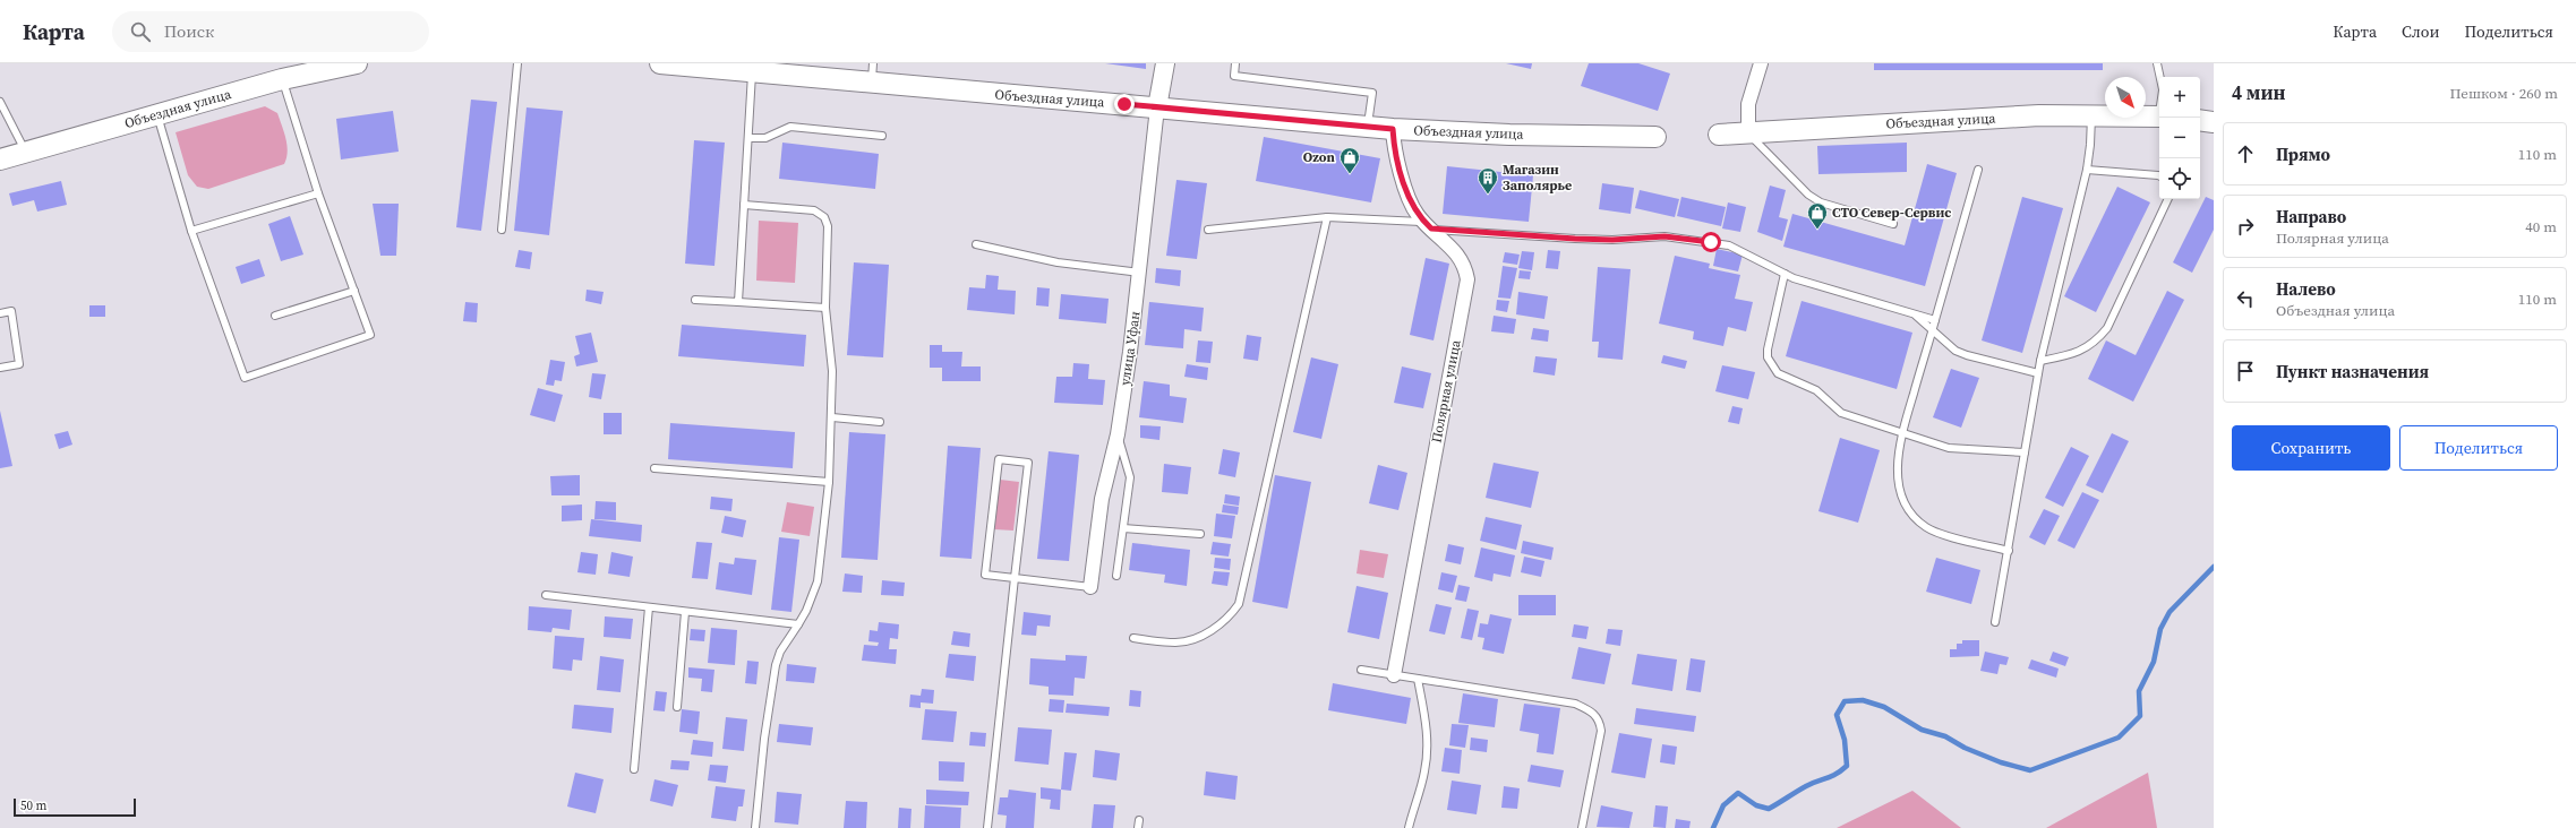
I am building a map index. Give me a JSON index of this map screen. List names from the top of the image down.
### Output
{
  "streets": {
    "main road": ["Объездная улица"],
    "street": ["улица Уфан", "Полярная улица"]
  },
  "crossings": [
    ["Объездная улица", "улица Уфан"],
    ["Объездная улица", "Полярная улица"]
  ],
  "places": {
    "shop": ["Ozon", "СТО Север-Сервис"],
    "building": ["Магазин Заполярье"]
  },
  "scale_bar": "50 m",
  "north": "bottom right",
  "page": {
    "header": "Карта",
    "search": "Поиск",
    "nav": ["Карта", "Слои", "Поделиться"],
    "heading": ["4 мин", "Пешком · 260 m"],
    "map_buttons": ["+", "−"],
    "list": [
      ["Прямо", "110 m"],
      ["Направо", "Полярная улица", "40 m"],
      ["Налево", "Объездная улица", "110 m"],
      "Пункт назначения"
    ],
    "buttons": ["Сохранить", "Поделиться"],
    "scale": "50 m"
  }
}
